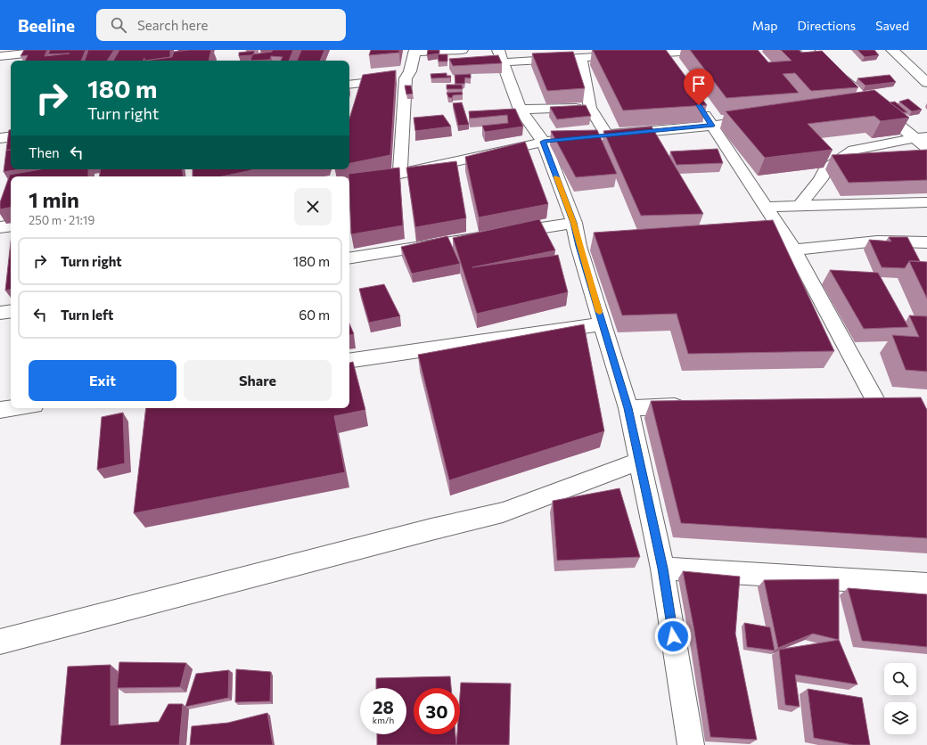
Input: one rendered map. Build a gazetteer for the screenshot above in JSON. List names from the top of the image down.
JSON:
{
  "page": {
    "header": "Beeline",
    "search": "Search here",
    "nav": ["Map", "Directions", "Saved"],
    "turn": ["180 m", "Turn right"],
    "then": "Then",
    "heading": ["1 min", "250 m · 21:19"],
    "list": [
      {
        "name": "Turn right",
        "value": "180 m"
      },
      {
        "name": "Turn left",
        "value": "60 m"
      }
    ],
    "buttons": ["Exit", "Share"],
    "speed": "28 km/h",
    "limit": "30"
  }
}
